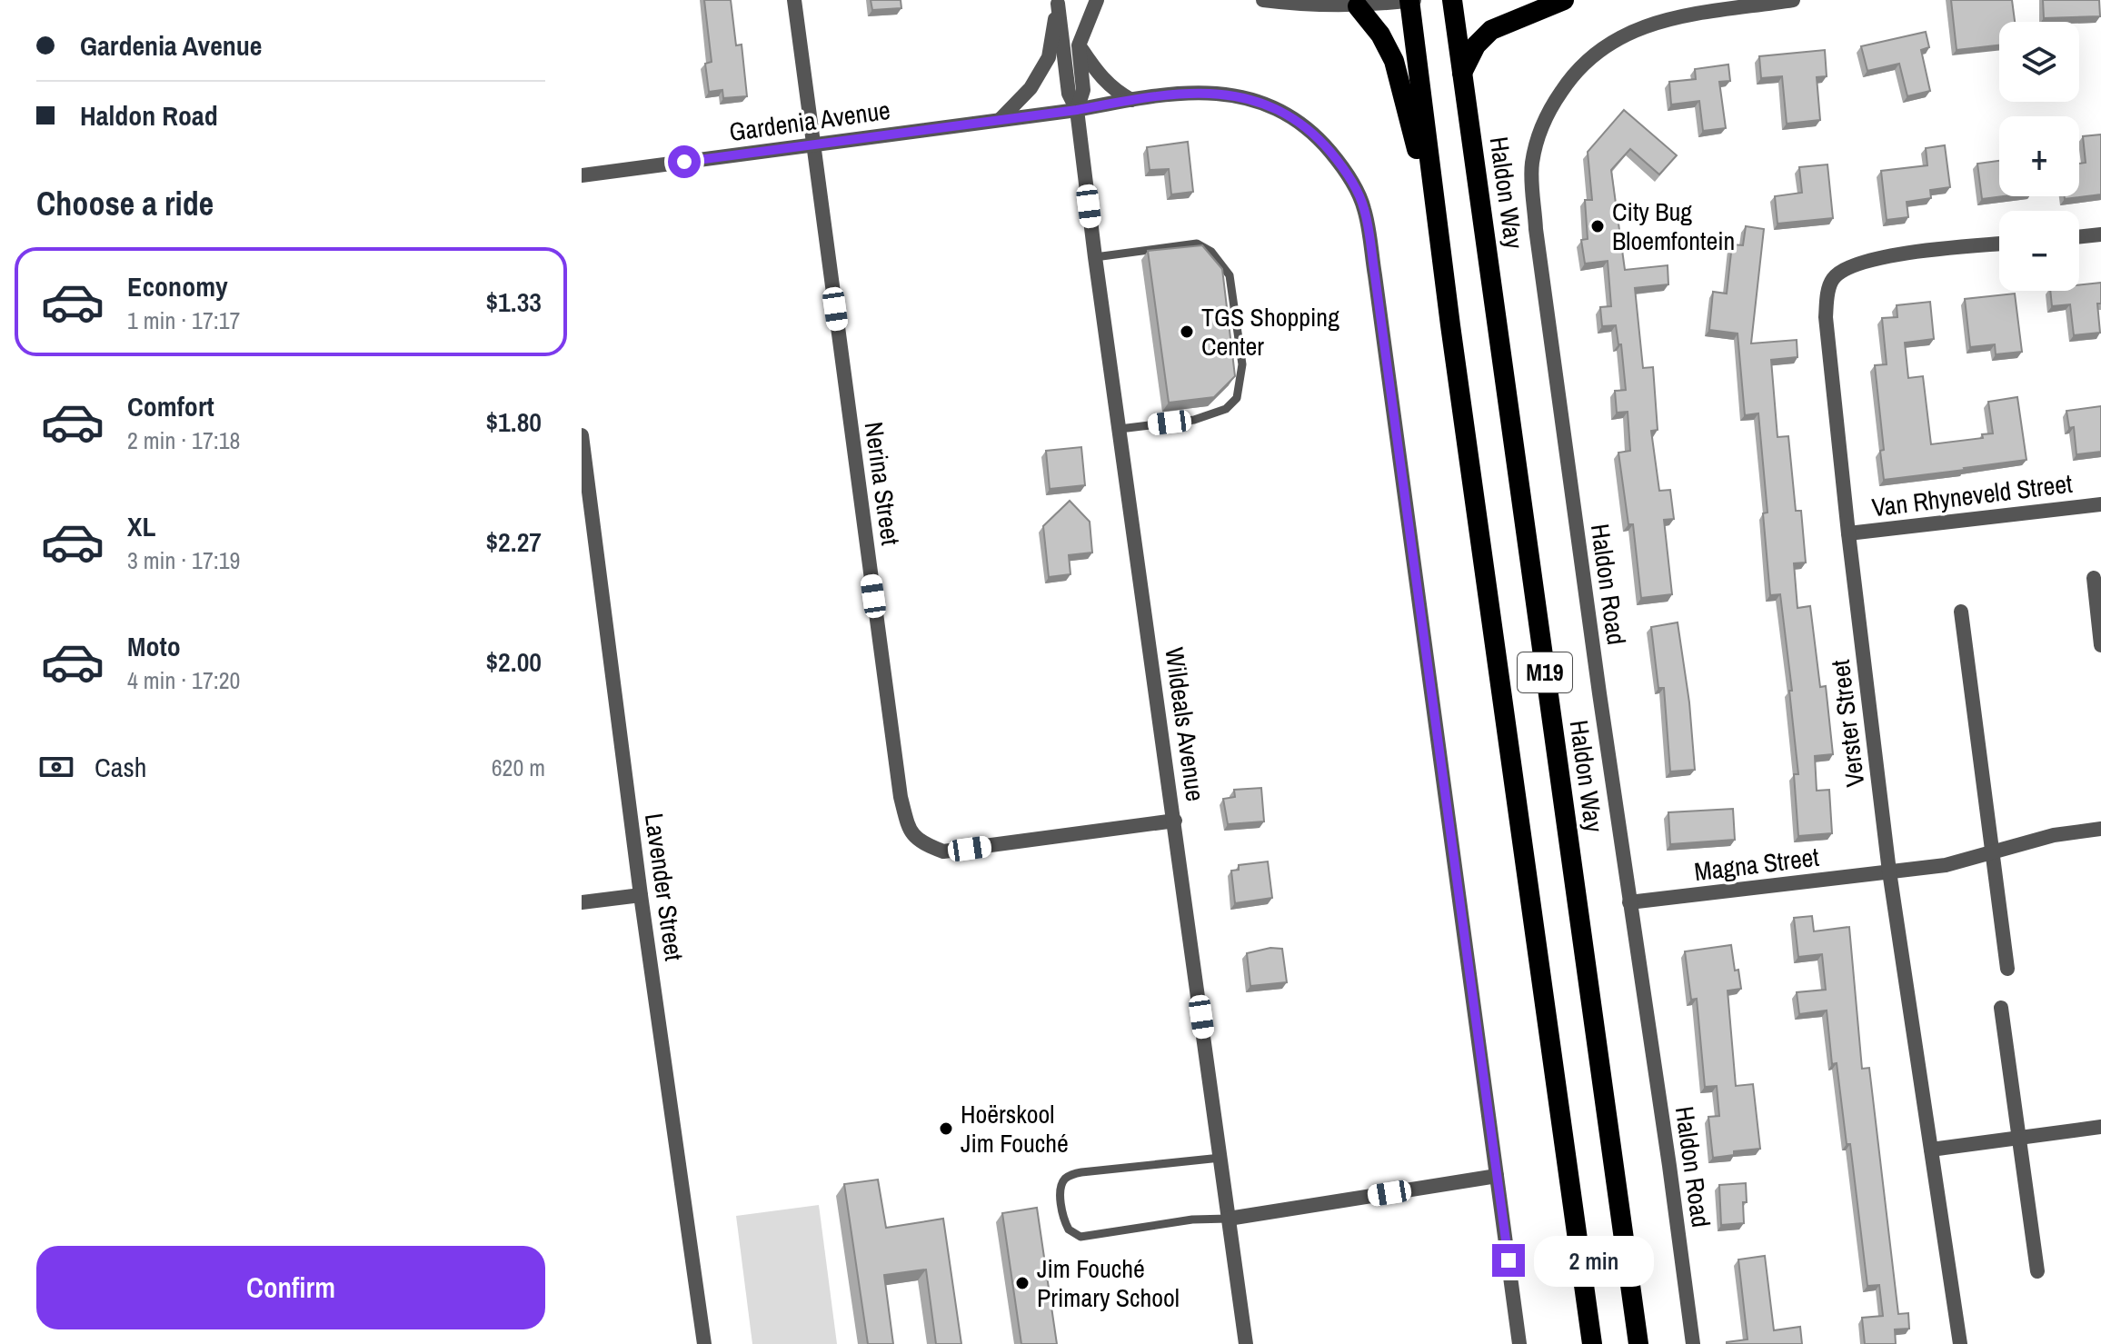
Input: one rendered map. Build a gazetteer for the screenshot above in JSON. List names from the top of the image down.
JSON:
{
  "streets": {
    "highway": ["Haldon Way", "M19"],
    "street": [
      "Gardenia Avenue",
      "Nerina Street",
      "Van Rhyneveld Street",
      "Haldon Road",
      "Verster Street",
      "Wildeals Avenue",
      "Magna Street",
      "Lavender Street"
    ]
  },
  "crossings": [
    ["Gardenia Avenue", "Nerina Street"],
    ["Gardenia Avenue", "Wildeals Avenue"],
    ["Nerina Street", "Wildeals Avenue"],
    ["Van Rhyneveld Street", "Verster Street"],
    ["Haldon Road", "Magna Street"],
    ["Verster Street", "Magna Street"]
  ],
  "places": [
    "City Bug Bloemfontein",
    "TGS Shopping Center",
    "Hoërskool Jim Fouché",
    "Jim Fouché Primary School"
  ],
  "page": {
    "banner": ["Gardenia Avenue", "Haldon Road"],
    "map_buttons": ["+", "−"],
    "heading": "Choose a ride",
    "list": [
      {
        "name": "Economy",
        "note": "1 min · 17:17",
        "value": "$1.33"
      },
      {
        "name": "Comfort",
        "note": "2 min · 17:18",
        "value": "$1.80"
      },
      {
        "name": "XL",
        "note": "3 min · 17:19",
        "value": "$2.27"
      },
      {
        "name": "Moto",
        "note": "4 min · 17:20",
        "value": "$2.00"
      }
    ],
    "pay": ["Cash", "620 m"],
    "buttons": "Confirm",
    "bubble": "2 min"
  }
}
